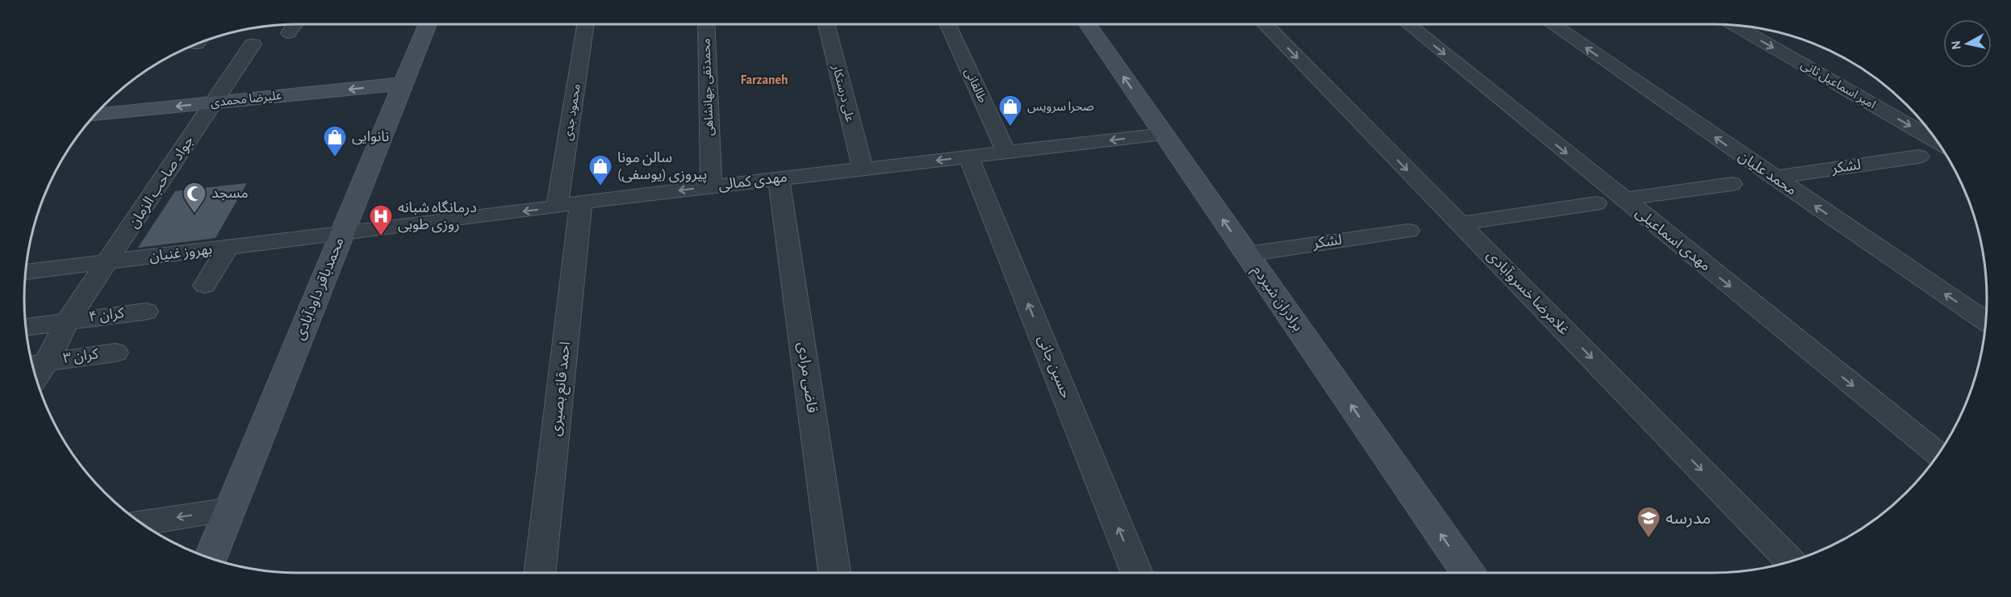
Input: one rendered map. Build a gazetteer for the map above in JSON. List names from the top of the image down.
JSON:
{
  "streets": {
    "street": [
      "امیر اسماعیل ثانی",
      "طالقانی",
      "محمدتقی جهانشاهی",
      "علی درستکار",
      "علیرضا محمدی",
      "محمود جدی",
      "لشكر",
      "محمد علیان",
      "مهدی کمالی",
      "جواد صاحب الزمان",
      "مهدی اسماعیلی",
      "بهروز غنیان",
      "محمدباقر داودآبادی",
      "غلامرضا خسروآبادی",
      "برادران شیردم",
      "کران ۴",
      "کران ۳",
      "حسین جانی",
      "قاضی مرادی",
      "احمد قانع بصیری"
    ]
  },
  "crossings": [
    ["طالقانی", "مهدی کمالی"],
    ["محمدتقی جهانشاهی", "مهدی کمالی"],
    ["علی درستکار", "مهدی کمالی"],
    ["علیرضا محمدی", "جواد صاحب الزمان"],
    ["علیرضا محمدی", "محمدباقر داودآبادی"],
    ["محمود جدی", "مهدی کمالی"],
    ["محمود جدی", "احمد قانع بصیری"],
    ["لشكر", "محمد علیان"],
    ["لشكر", "برادران شیردم"],
    ["مهدی کمالی", "بهروز غنیان"],
    ["مهدی کمالی", "محمدباقر داودآبادی"],
    ["مهدی کمالی", "برادران شیردم"],
    ["مهدی کمالی", "حسین جانی"],
    ["مهدی کمالی", "قاضی مرادی"],
    ["مهدی کمالی", "احمد قانع بصیری"],
    ["جواد صاحب الزمان", "بهروز غنیان"],
    ["جواد صاحب الزمان", "کران ۴"],
    ["جواد صاحب الزمان", "کران ۳"],
    ["بهروز غنیان", "محمدباقر داودآبادی"]
  ],
  "one_way": [
    "امیر اسماعیل ثانی",
    "علیرضا محمدی",
    "محمد علیان",
    "مهدی کمالی",
    "مهدی اسماعیلی",
    "غلامرضا خسروآبادی",
    "برادران شیردم",
    "حسین جانی"
  ],
  "districts": ["Farzaneh"],
  "places": {
    "shop": ["صحرا سرویس", "نانوایی", "سالن مونا پیروزی (یوسفی)"],
    "mosque": ["مسجد"],
    "hospital": ["درمانگاه شبانه روزی طوبی"],
    "school or university": ["مدرسه"]
  },
  "north": "left"
}
